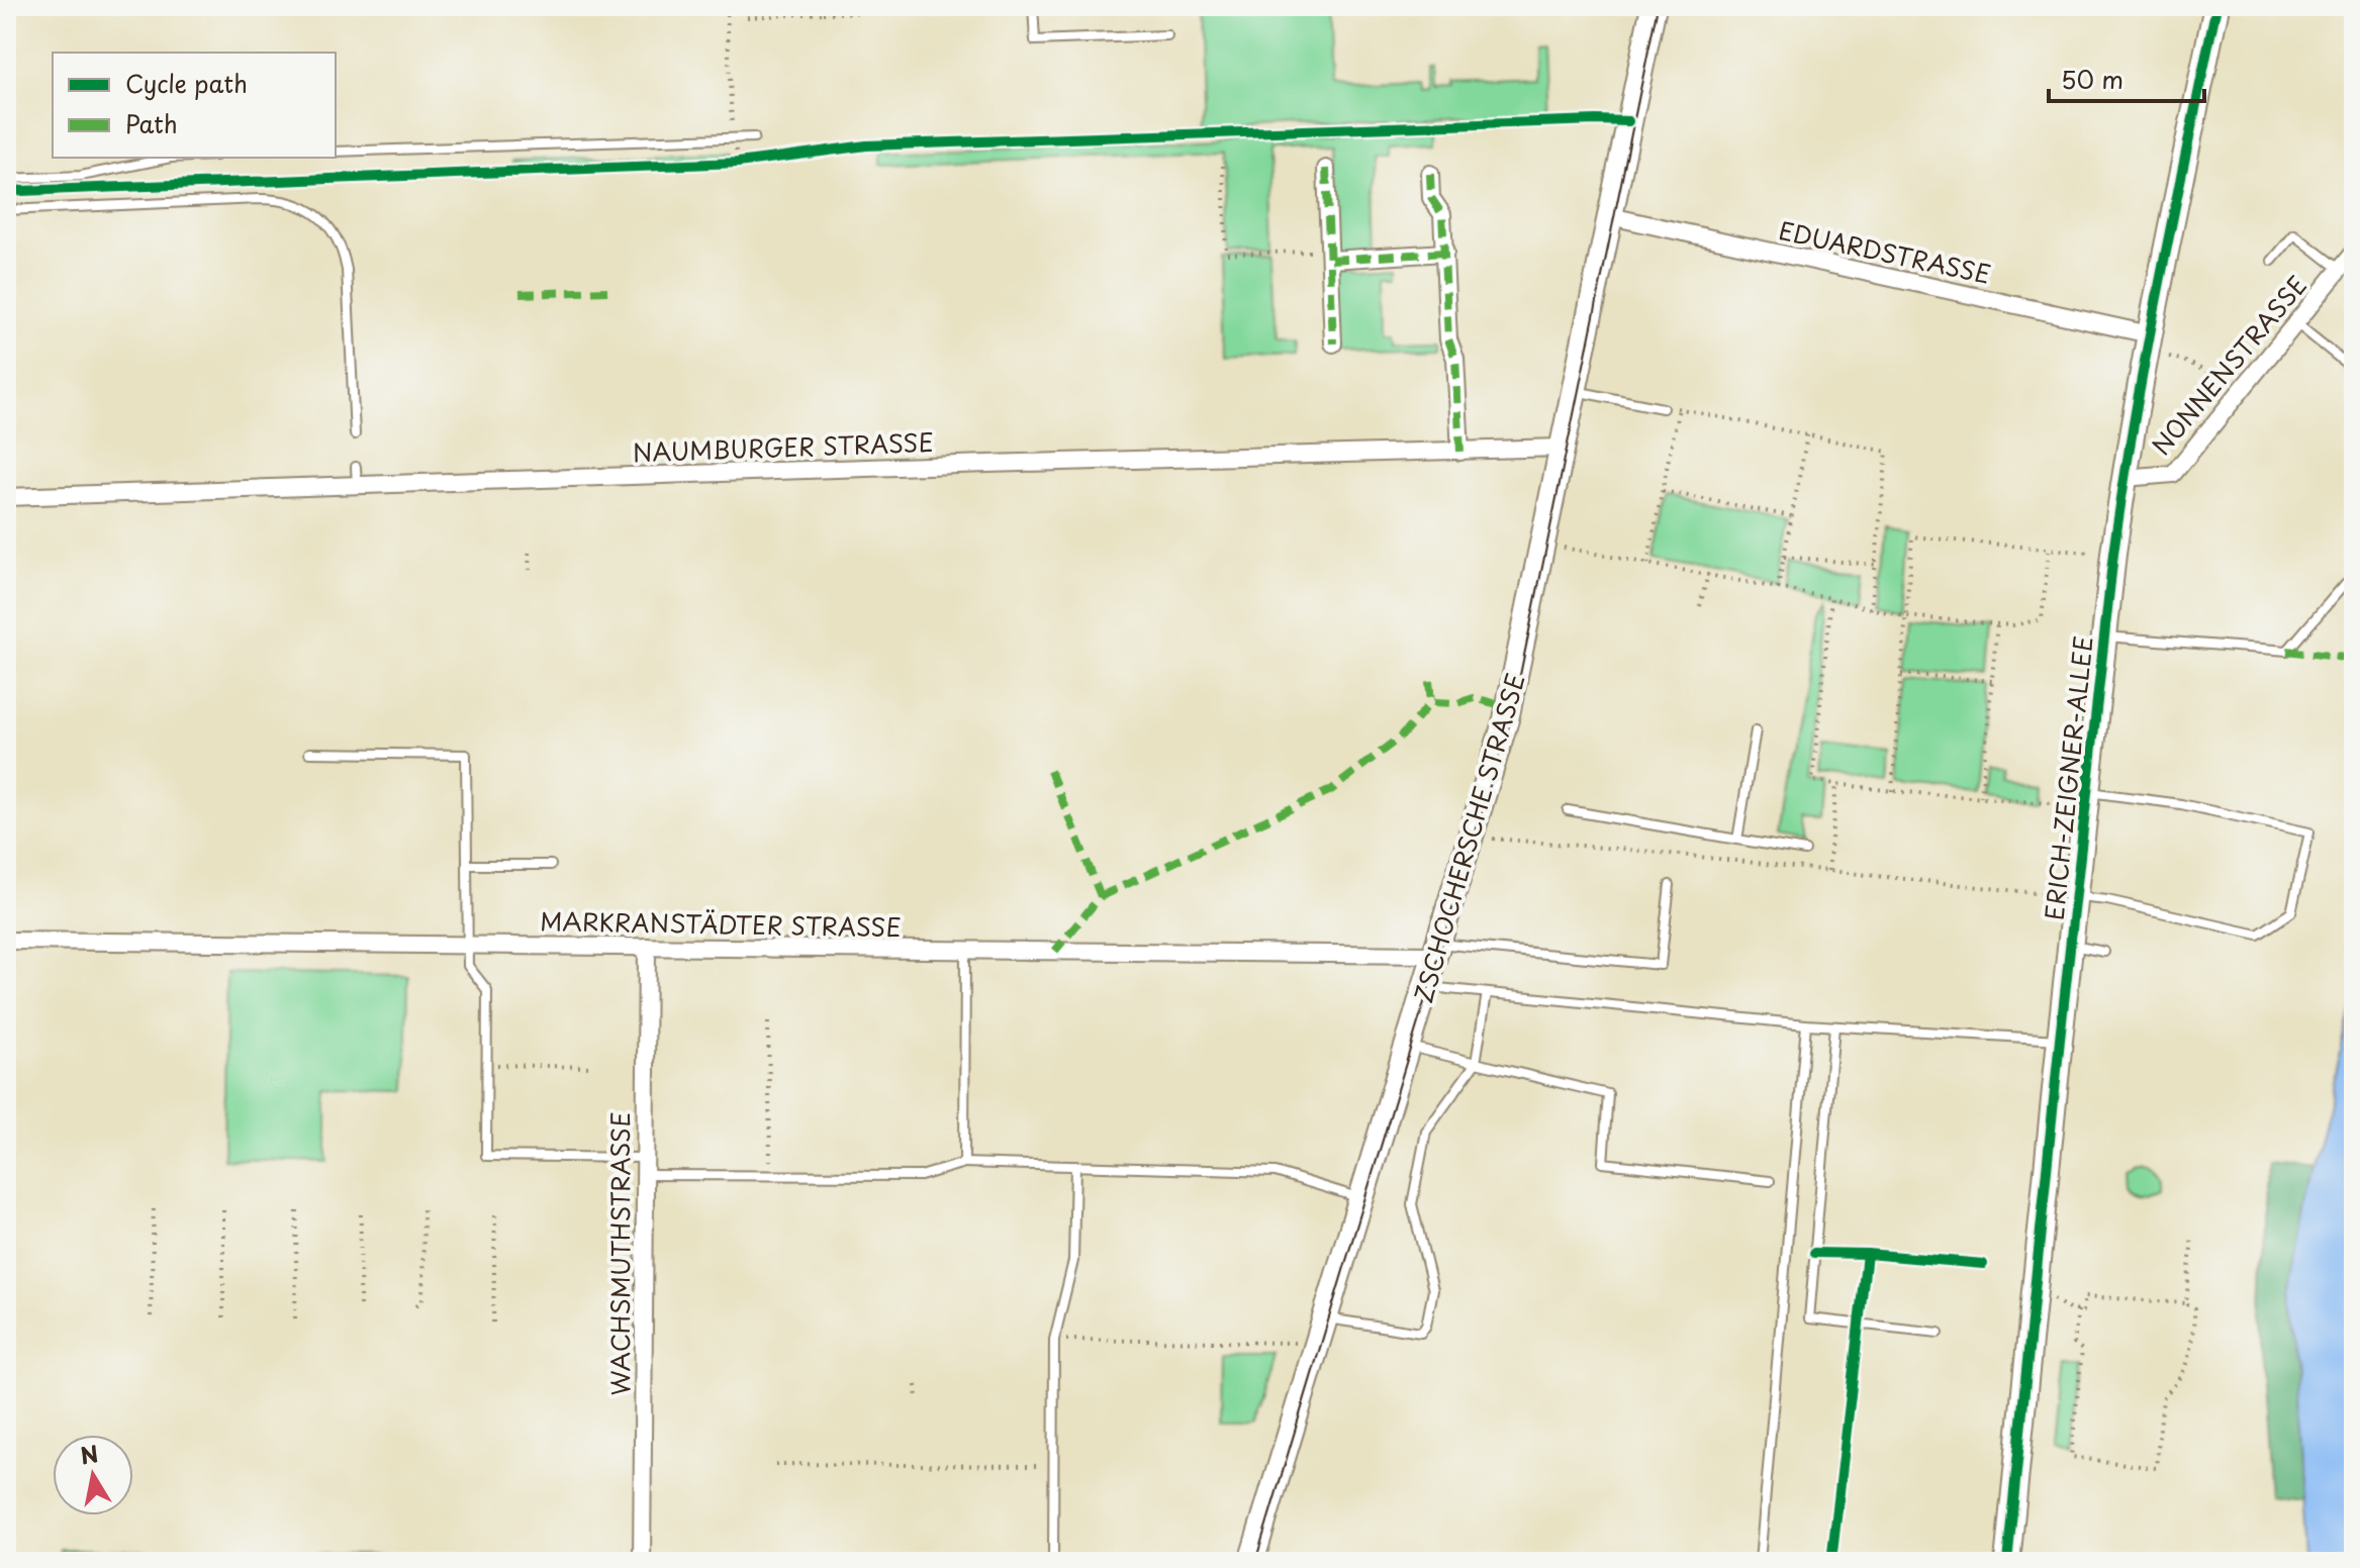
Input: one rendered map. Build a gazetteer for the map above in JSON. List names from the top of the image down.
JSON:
{
  "streets": {
    "main road": ["ERICH-ZEIGNER-ALLEE", "ZSCHOCHERSCHE STRASSE"],
    "street": [
      "EDUARDSTRASSE",
      "NONNENSTRASSE",
      "NAUMBURGER STRASSE",
      "MARKRANSTÄDTER STRASSE",
      "WACHSMUTHSTRASSE"
    ]
  },
  "crossings": [
    ["EDUARDSTRASSE", "ERICH-ZEIGNER-ALLEE"],
    ["EDUARDSTRASSE", "ZSCHOCHERSCHE STRASSE"],
    ["NONNENSTRASSE", "ERICH-ZEIGNER-ALLEE"],
    ["NAUMBURGER STRASSE", "ZSCHOCHERSCHE STRASSE"],
    ["ZSCHOCHERSCHE STRASSE", "MARKRANSTÄDTER STRASSE"],
    ["MARKRANSTÄDTER STRASSE", "WACHSMUTHSTRASSE"]
  ],
  "legend": ["Cycle path", "Path"],
  "scale_bar": "50 m",
  "north": "top"
}
